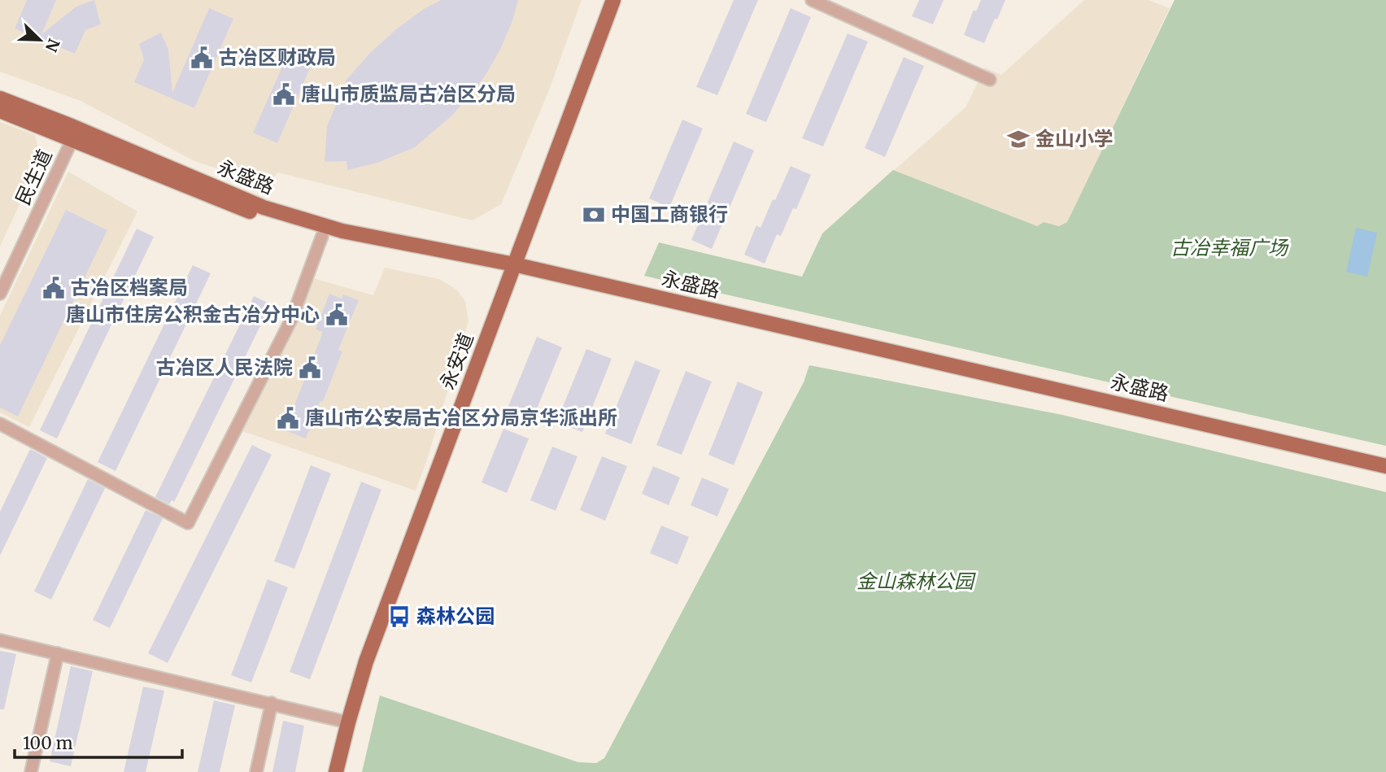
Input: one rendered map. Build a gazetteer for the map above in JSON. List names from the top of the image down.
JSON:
{
  "streets": {
    "main road": ["永盛路", "永安道"],
    "street": ["民生道"]
  },
  "crossings": [
    ["民生道", "永盛路"],
    ["永盛路", "永安道"]
  ],
  "parks": ["古冶幸福广场", "金山森林公园"],
  "places": {
    "public building": [
      "古冶区财政局",
      "唐山市质监局古冶区分局",
      "古冶区档案局",
      "唐山市住房公积金古冶分中心",
      "古冶区人民法院",
      "唐山市公安局古冶区分局京华派出所"
    ],
    "school or university": ["金山小学"],
    "bank": ["中国工商银行"],
    "bus stop": ["森林公园"]
  },
  "scale_bar": "100 m",
  "north": "bottom right"
}
